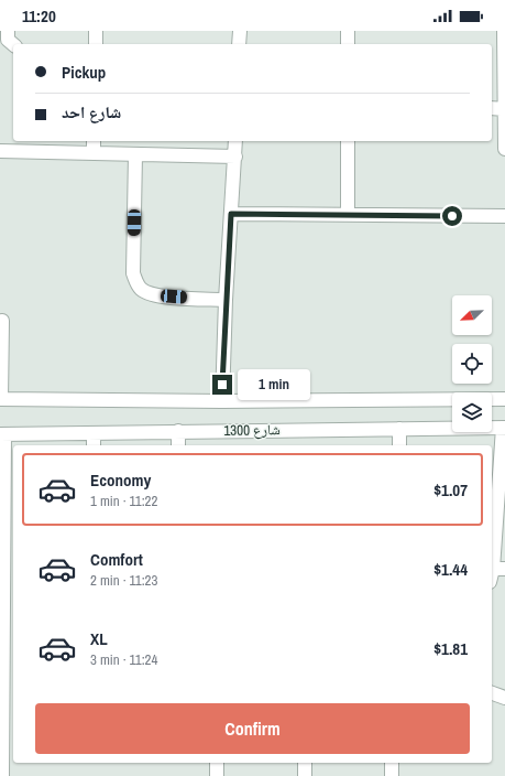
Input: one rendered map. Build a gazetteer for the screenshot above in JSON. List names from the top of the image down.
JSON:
{
  "streets": {
    "street": ["شارع 1300"]
  },
  "north": "bottom left",
  "page": {
    "status": "11:20",
    "banner": ["Pickup", "شارع احد"],
    "bubble": "1 min",
    "list": [
      {
        "name": "Economy",
        "note": "1 min · 11:22",
        "value": "$1.07"
      },
      {
        "name": "Comfort",
        "note": "2 min · 11:23",
        "value": "$1.44"
      },
      {
        "name": "XL",
        "note": "3 min · 11:24",
        "value": "$1.81"
      }
    ],
    "buttons": "Confirm"
  }
}
